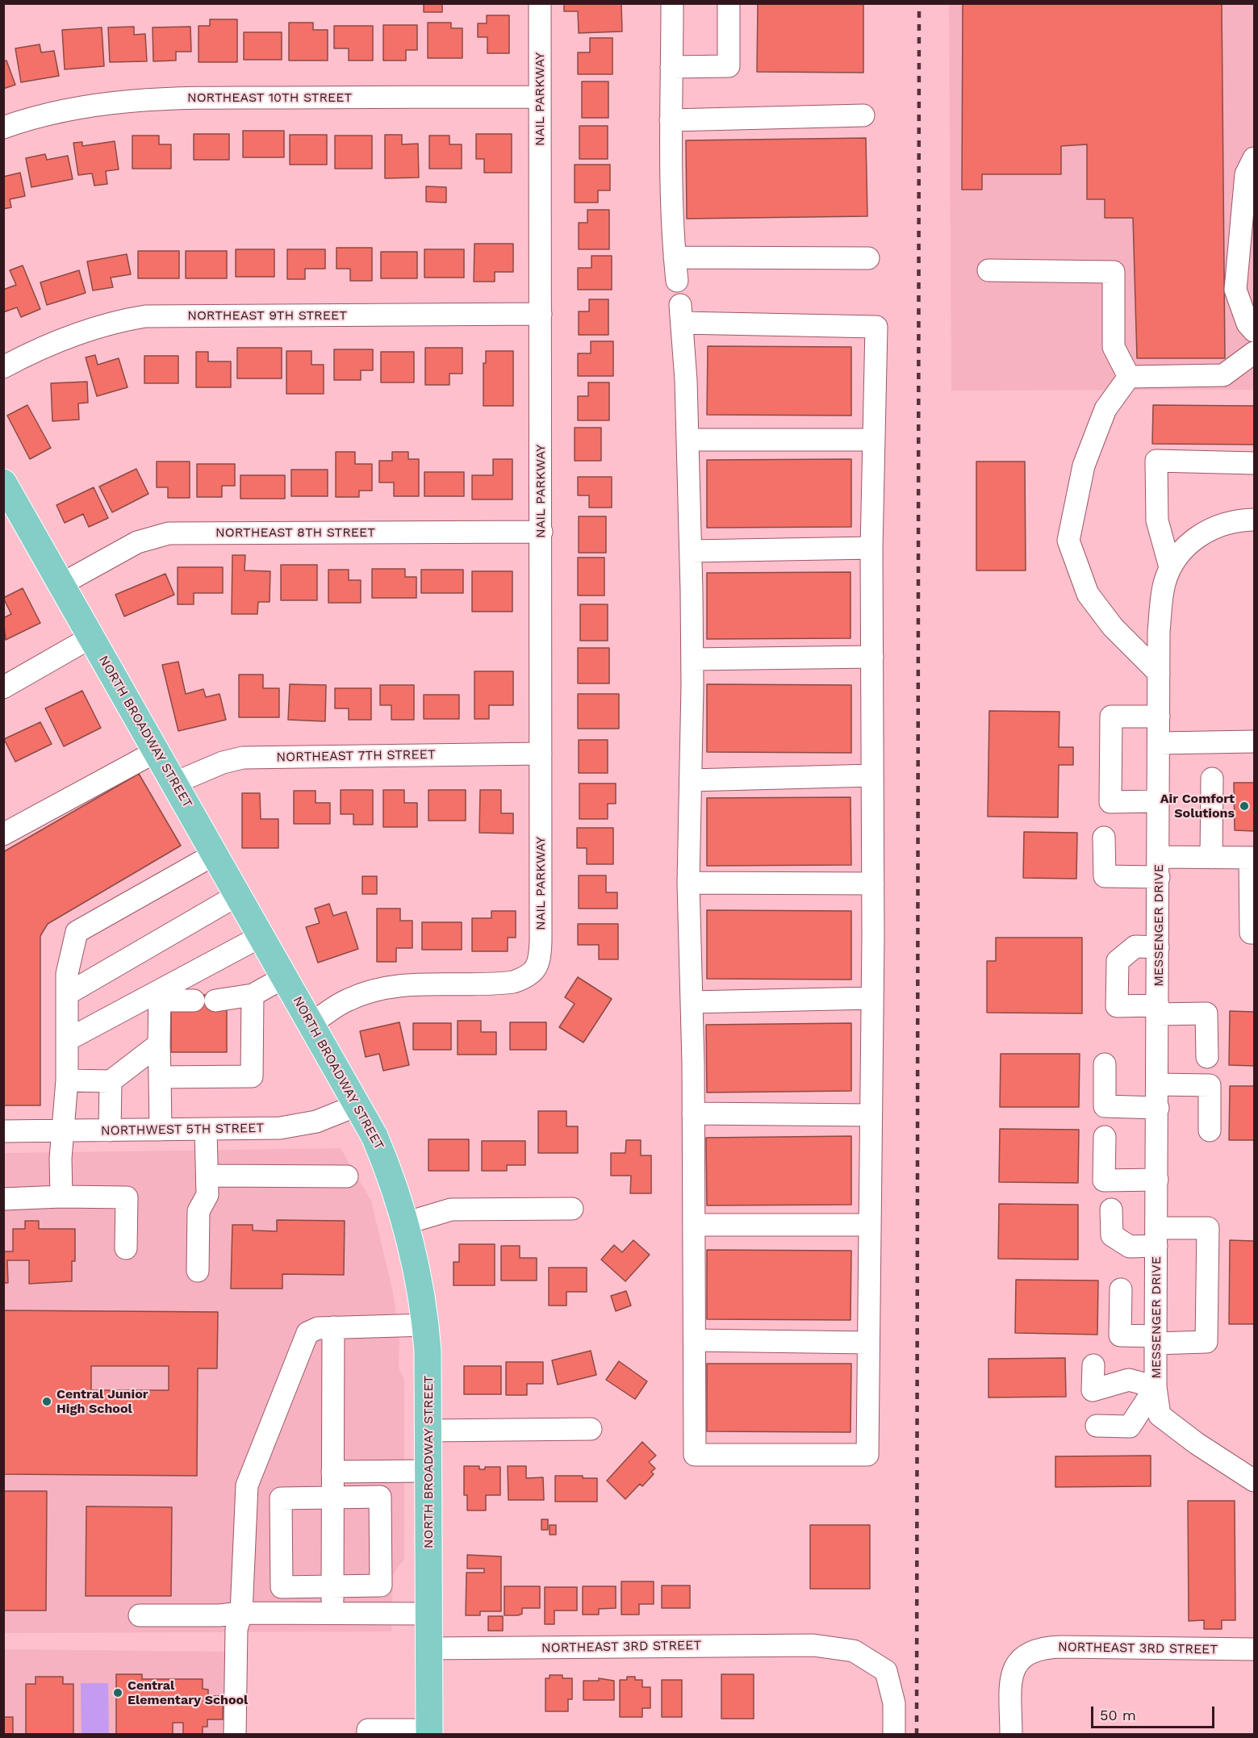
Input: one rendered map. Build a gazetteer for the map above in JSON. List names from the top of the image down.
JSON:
{
  "streets": {
    "main road": ["NORTH BROADWAY STREET"],
    "street": [
      "NORTHEAST 10TH STREET",
      "NAIL PARKWAY",
      "NORTHEAST 9TH STREET",
      "NORTHEAST 8TH STREET",
      "NORTHEAST 7TH STREET",
      "MESSENGER DRIVE",
      "NORTHWEST 5TH STREET",
      "NORTHEAST 3RD STREET"
    ]
  },
  "crossings": [
    ["NORTHEAST 10TH STREET", "NAIL PARKWAY"],
    ["NAIL PARKWAY", "NORTHEAST 9TH STREET"],
    ["NAIL PARKWAY", "NORTHEAST 8TH STREET"],
    ["NAIL PARKWAY", "NORTH BROADWAY STREET"],
    ["NAIL PARKWAY", "NORTHEAST 7TH STREET"],
    ["NORTHEAST 8TH STREET", "NORTH BROADWAY STREET"],
    ["NORTH BROADWAY STREET", "NORTHEAST 7TH STREET"],
    ["NORTH BROADWAY STREET", "NORTHWEST 5TH STREET"],
    ["NORTH BROADWAY STREET", "NORTHEAST 3RD STREET"]
  ],
  "places": ["Air Comfort Solutions", "Central Junior High School", "Central Elementary School"],
  "scale_bar": "50 m"
}
